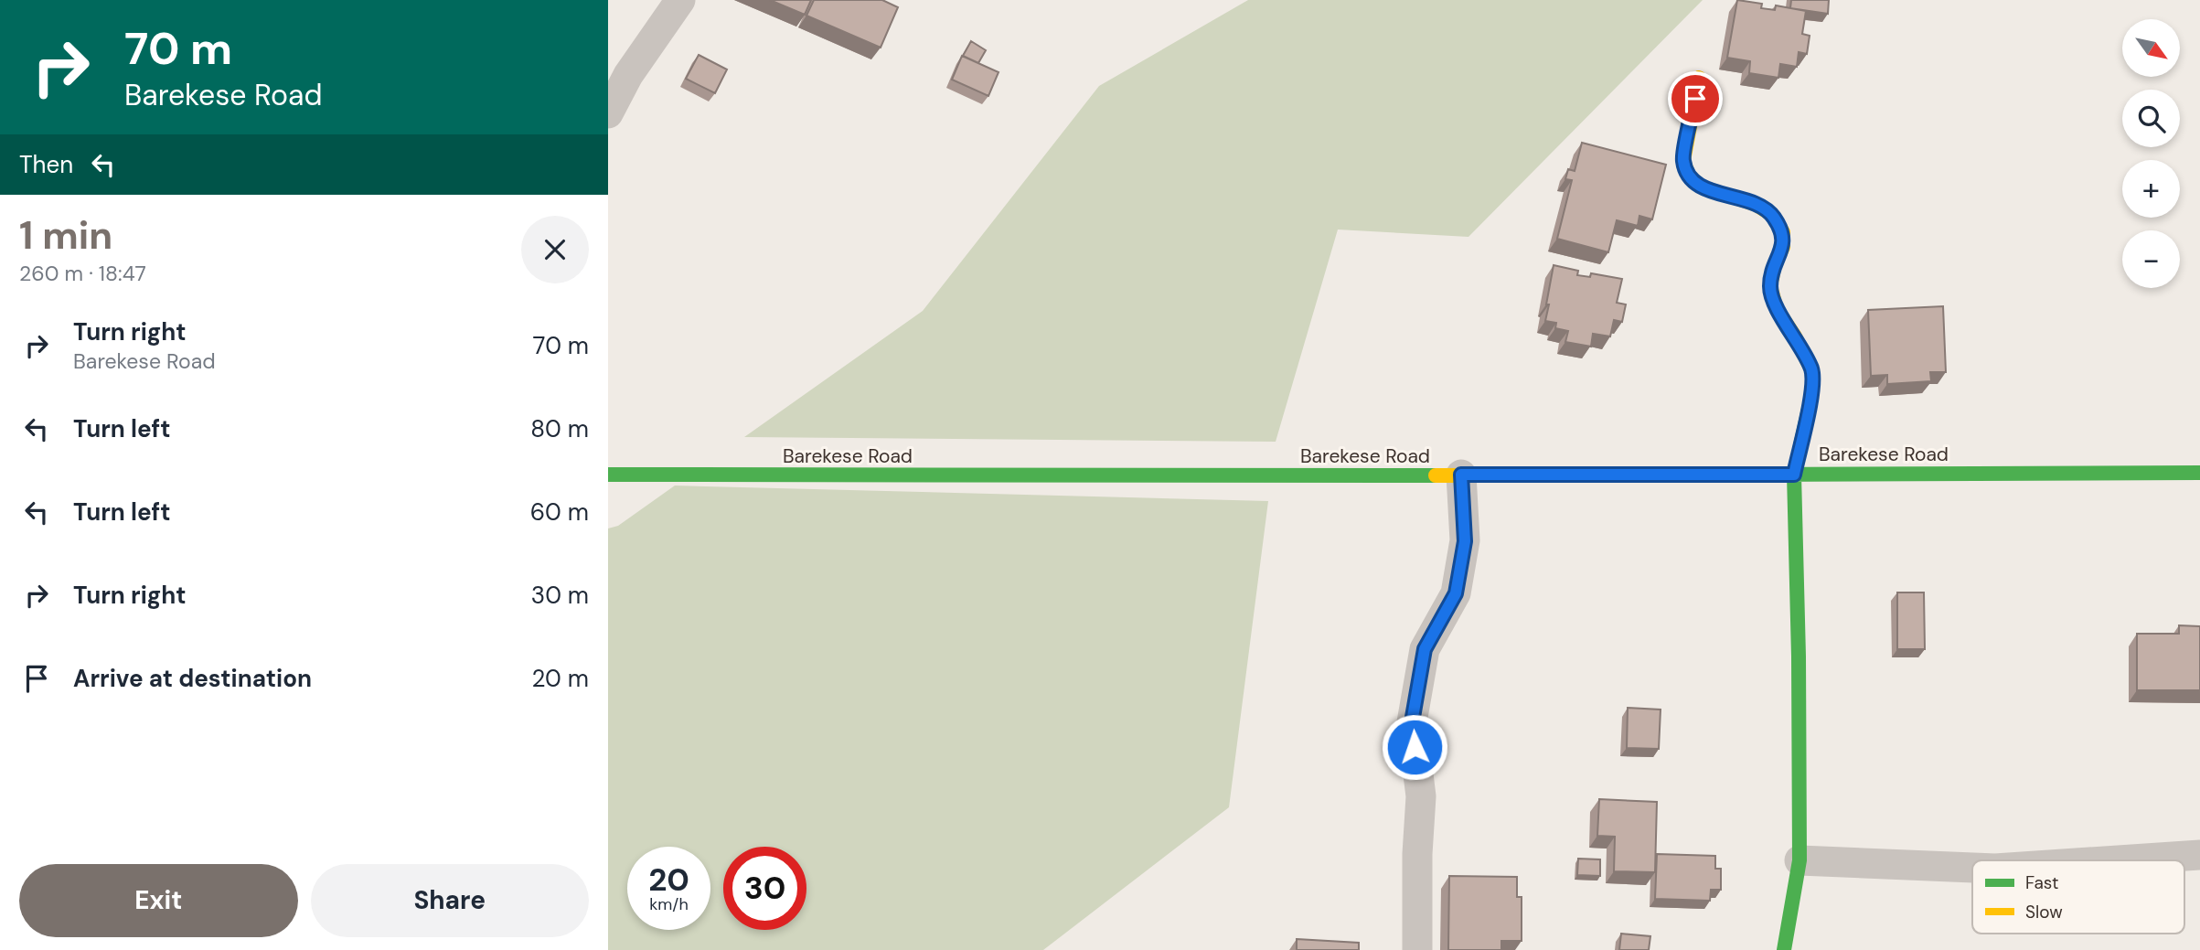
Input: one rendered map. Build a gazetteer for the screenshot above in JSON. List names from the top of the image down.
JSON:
{
  "streets": {
    "main road": ["Barekese Road"]
  },
  "legend": ["Fast", "Slow"],
  "north": "bottom right",
  "page": {
    "turn": ["70 m", "Barekese Road"],
    "map_buttons": ["+", "−"],
    "then": "Then",
    "heading": ["1 min", "260 m · 18:47"],
    "list": [
      {
        "name": "Turn right",
        "note": "Barekese Road",
        "value": "70 m"
      },
      {
        "name": "Turn left",
        "value": "80 m"
      },
      {
        "name": "Turn left",
        "value": "60 m"
      },
      {
        "name": "Turn right",
        "value": "30 m"
      },
      {
        "name": "Arrive at destination",
        "value": "20 m"
      }
    ],
    "speed": "20 km/h",
    "limit": "30",
    "buttons": ["Exit", "Share"]
  }
}
